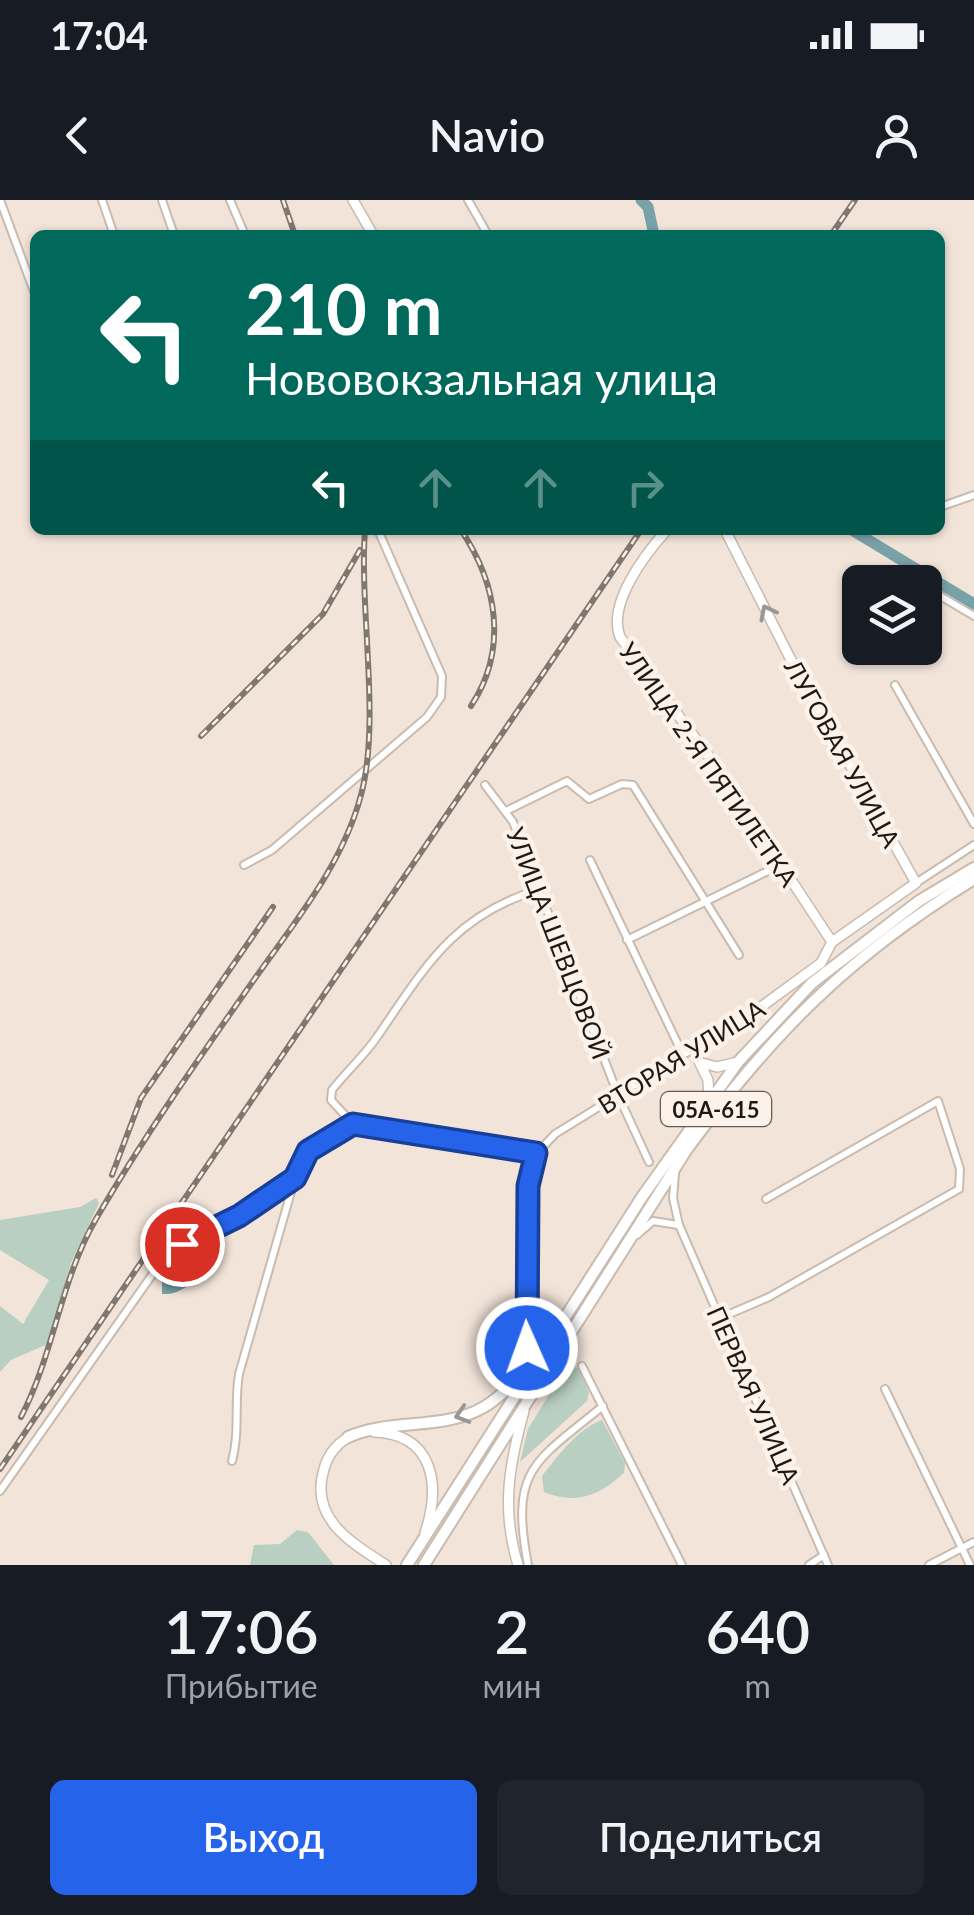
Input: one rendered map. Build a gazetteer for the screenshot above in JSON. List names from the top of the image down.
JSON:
{
  "streets": {
    "highway": ["05А-615"],
    "main road": ["ЛУГОВАЯ УЛИЦА", "УЛИЦА 2-Я ПЯТИЛЕТКА", "ВТОРАЯ УЛИЦА"],
    "street": ["УЛИЦА ШЕВЦОВОЙ", "ПЕРВАЯ УЛИЦА"]
  },
  "crossings": [
    ["УЛИЦА 2-Я ПЯТИЛЕТКА", "ВТОРАЯ УЛИЦА"],
    ["УЛИЦА ШЕВЦОВОЙ", "ВТОРАЯ УЛИЦА"],
    ["05А-615", "ПЕРВАЯ УЛИЦА"]
  ],
  "one_way": ["ЛУГОВАЯ УЛИЦА"],
  "page": {
    "status": "17:04",
    "header": "Navio",
    "turn": ["210 m", "Нововокзальная улица"],
    "eta": [
      "17:06",
      "Прибытие",
      "2",
      "мин",
      "640",
      "m"
    ],
    "buttons": ["Выход", "Поделиться"]
  }
}
